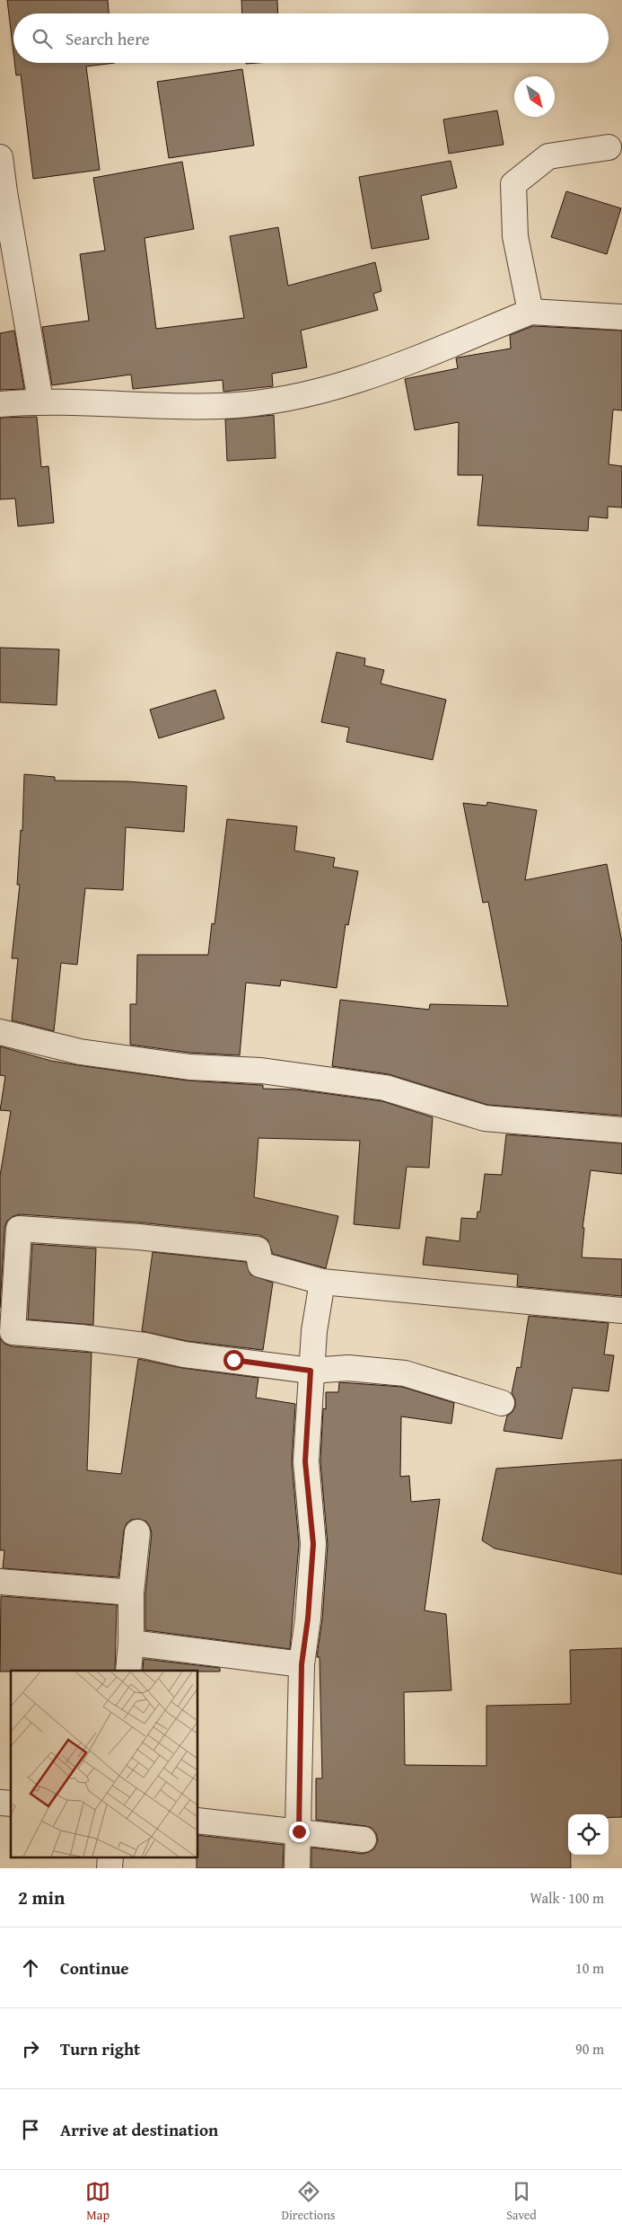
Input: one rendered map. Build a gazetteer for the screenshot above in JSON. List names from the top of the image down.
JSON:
{
  "north": "bottom right",
  "page": {
    "search": "Search here",
    "heading": ["2 min", "Walk · 100 m"],
    "list": [
      ["Continue", "10 m"],
      ["Turn right", "90 m"],
      "Arrive at destination"
    ],
    "nav": ["Map", "Directions", "Saved"]
  }
}
